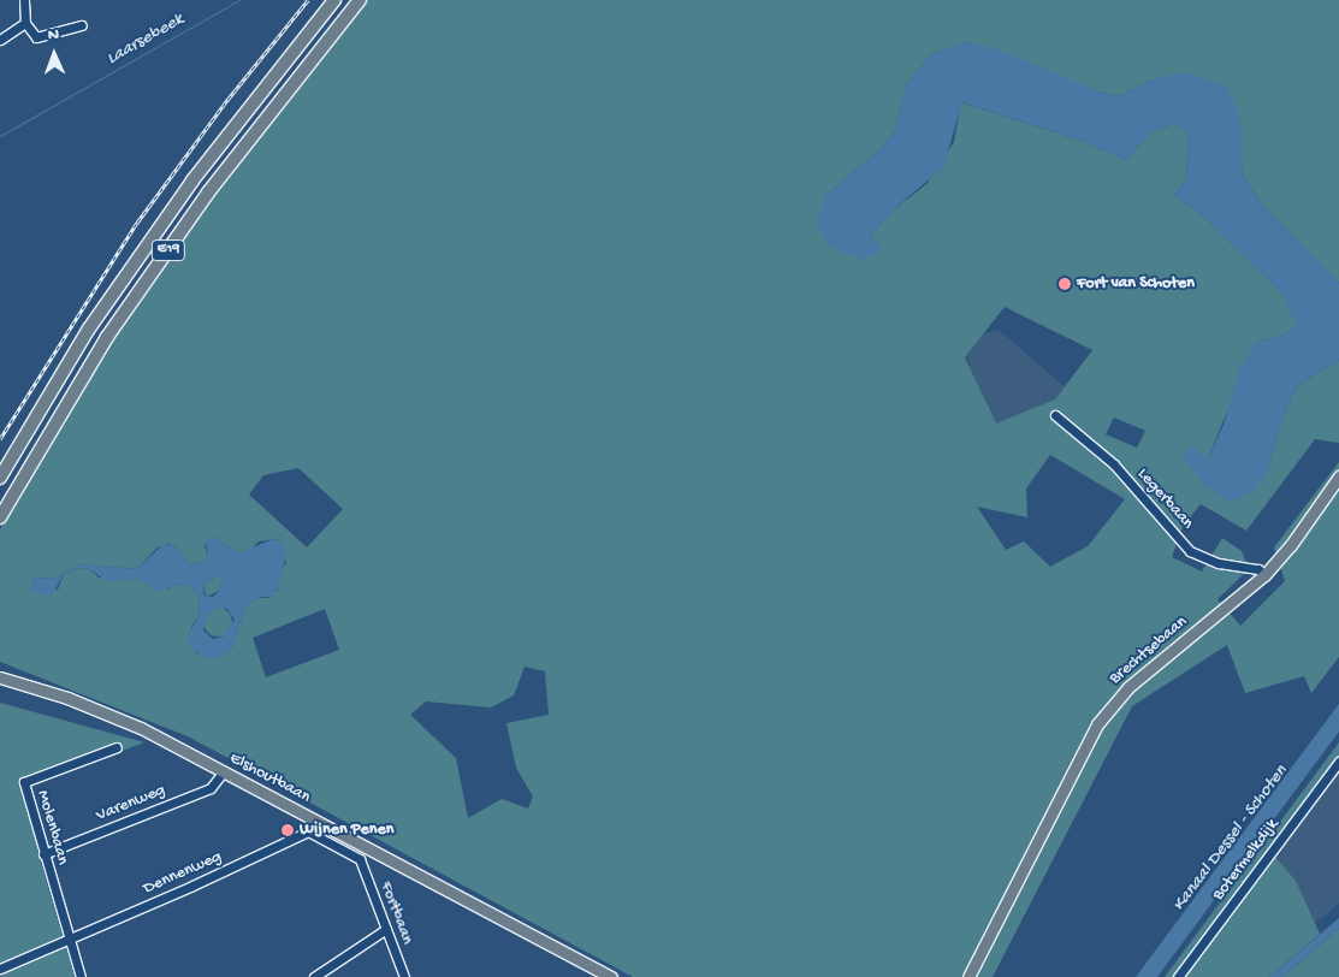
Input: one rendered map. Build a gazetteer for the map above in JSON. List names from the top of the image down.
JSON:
{
  "streets": {
    "highway": ["E19"],
    "main road": ["Brechtsebaan", "Elshoutbaan"],
    "street": [
      "Legerbaan",
      "Varenweg",
      "Molenbaan",
      "Botermelkdijk",
      "Dennenweg",
      "Fortbaan"
    ]
  },
  "crossings": [
    ["Legerbaan", "Brechtsebaan"],
    ["Elshoutbaan", "Varenweg"],
    ["Varenweg", "Molenbaan"],
    ["Molenbaan", "Dennenweg"],
    ["Dennenweg", "Fortbaan"]
  ],
  "water": ["Laarsebeek", "Kanaal Dessel - Schoten"],
  "places": ["Fort van Schoten", "Wijnen Penen"],
  "north": "top"
}
